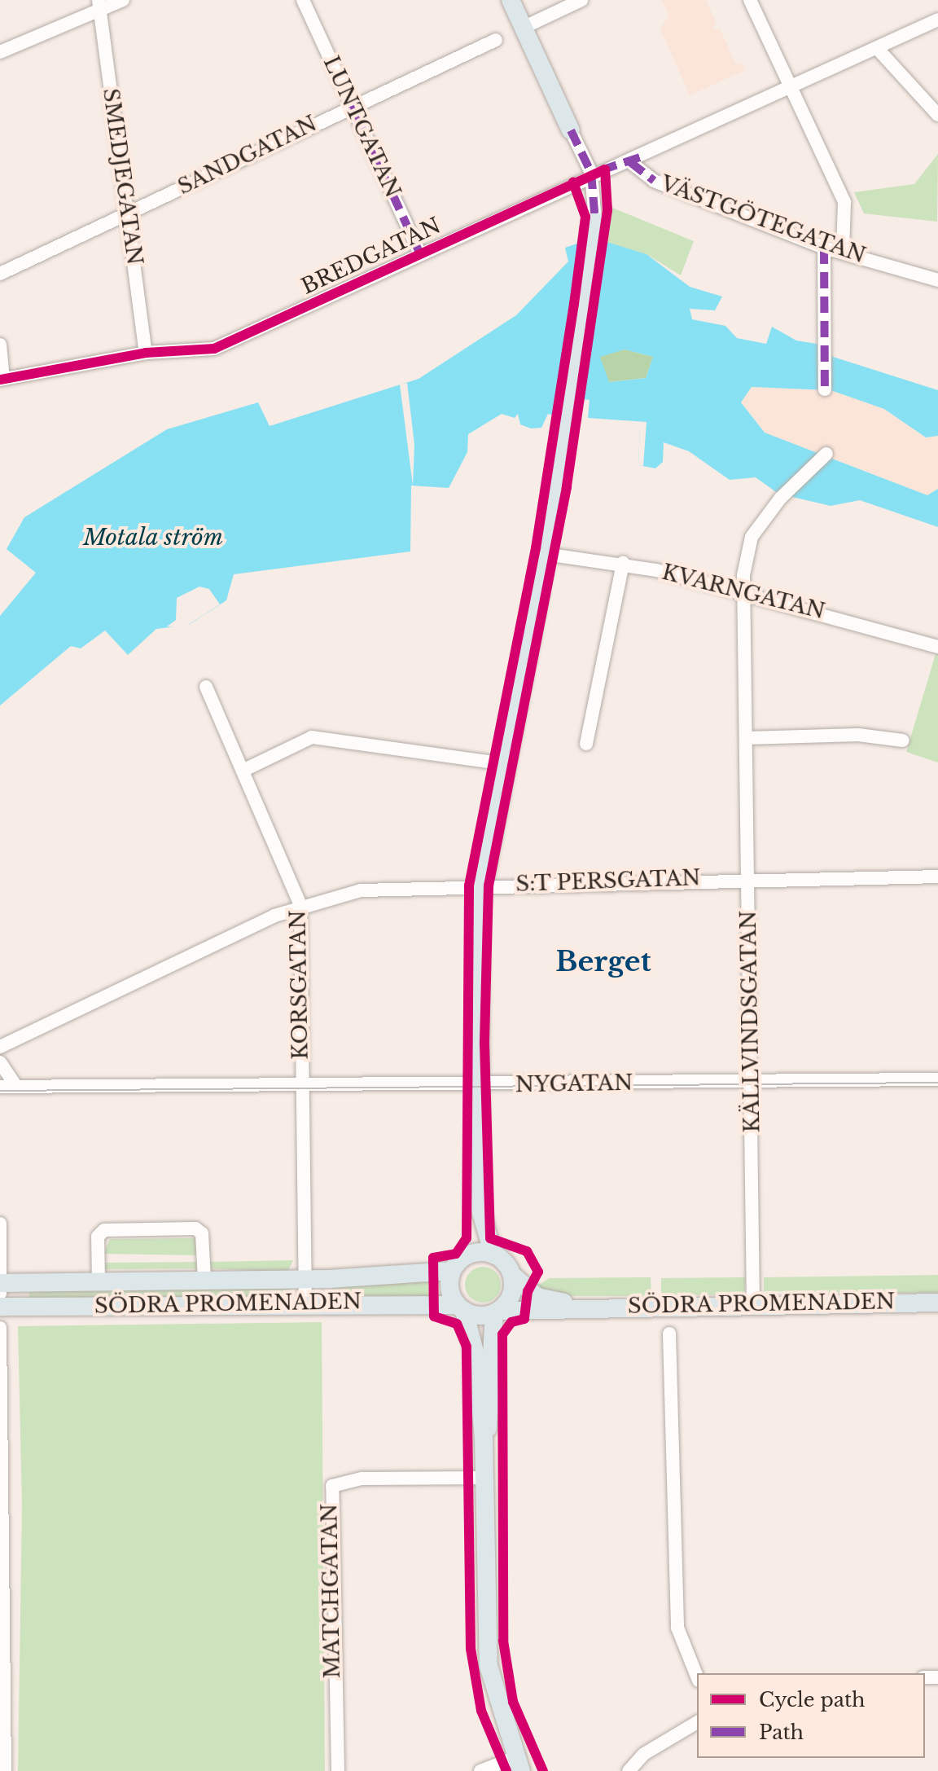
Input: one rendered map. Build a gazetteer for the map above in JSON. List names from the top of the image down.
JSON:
{
  "streets": {
    "main road": ["SÖDRA PROMENADEN"],
    "street": [
      "LUNTGATAN",
      "SANDGATAN",
      "SMEDJEGATAN",
      "VÄSTGÖTEGATAN",
      "BREDGATAN",
      "KVARNGATAN",
      "S:T PERSGATAN",
      "KORSGATAN",
      "KÄLLVINDSGATAN",
      "NYGATAN",
      "MATCHGATAN"
    ]
  },
  "crossings": [
    ["LUNTGATAN", "SANDGATAN"],
    ["LUNTGATAN", "BREDGATAN"],
    ["SANDGATAN", "SMEDJEGATAN"],
    ["SMEDJEGATAN", "BREDGATAN"],
    ["VÄSTGÖTEGATAN", "BREDGATAN"],
    ["KVARNGATAN", "KÄLLVINDSGATAN"],
    ["S:T PERSGATAN", "KORSGATAN"],
    ["S:T PERSGATAN", "KÄLLVINDSGATAN"],
    ["KORSGATAN", "NYGATAN"],
    ["KORSGATAN", "SÖDRA PROMENADEN"],
    ["KÄLLVINDSGATAN", "NYGATAN"],
    ["KÄLLVINDSGATAN", "SÖDRA PROMENADEN"]
  ],
  "districts": ["Berget"],
  "water": ["Motala ström"],
  "legend": ["Cycle path", "Path"]
}
